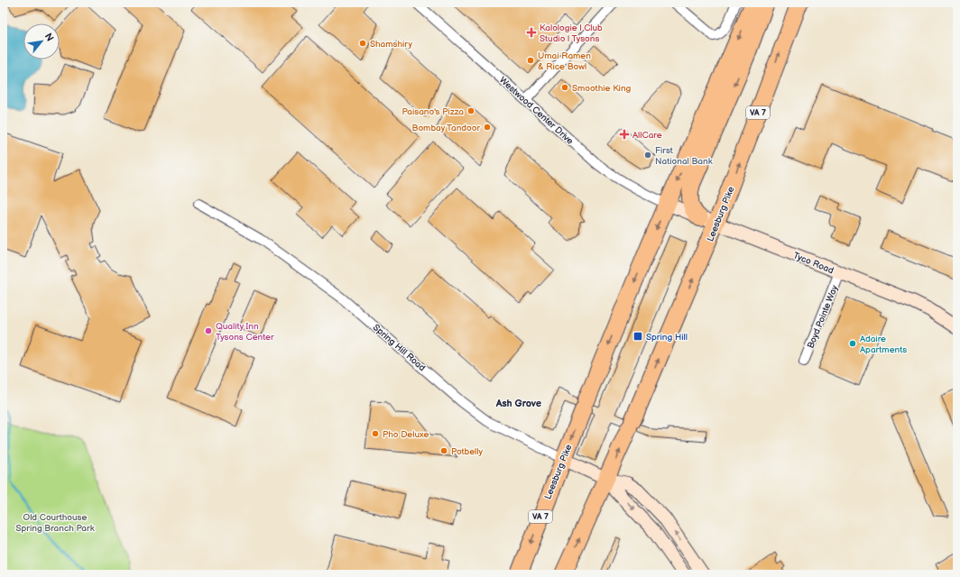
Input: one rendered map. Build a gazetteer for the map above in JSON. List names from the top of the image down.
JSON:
{
  "streets": {
    "highway": ["VA 7", "Leesburg Pike"],
    "street": [
      "Westwood Center Drive",
      "Tyco Road",
      "Boyd Pointe Way",
      "Spring Hill Road"
    ]
  },
  "crossings": [
    ["Westwood Center Drive", "Leesburg Pike"],
    ["Westwood Center Drive", "Tyco Road"],
    ["Leesburg Pike", "Tyco Road"],
    ["Leesburg Pike", "Spring Hill Road"],
    ["Tyco Road", "Boyd Pointe Way"]
  ],
  "districts": ["Ash Grove"],
  "parks": ["Old Courthouse Spring Branch Park"],
  "places": {
    "health": ["Kalologie | Club Studio | Tysons", "AllCare"],
    "other": [
      "Shamshiry",
      "Umai Ramen & Rice Bowl",
      "Smoothie King",
      "Paisano's Pizza",
      "Bombay Tandoor",
      "First National Bank",
      "Quality Inn Tysons Center",
      "Adaire Apartments",
      "Pho Deluxe",
      "Potbelly"
    ],
    "transit": ["Spring Hill"]
  },
  "north": "top right"
}
